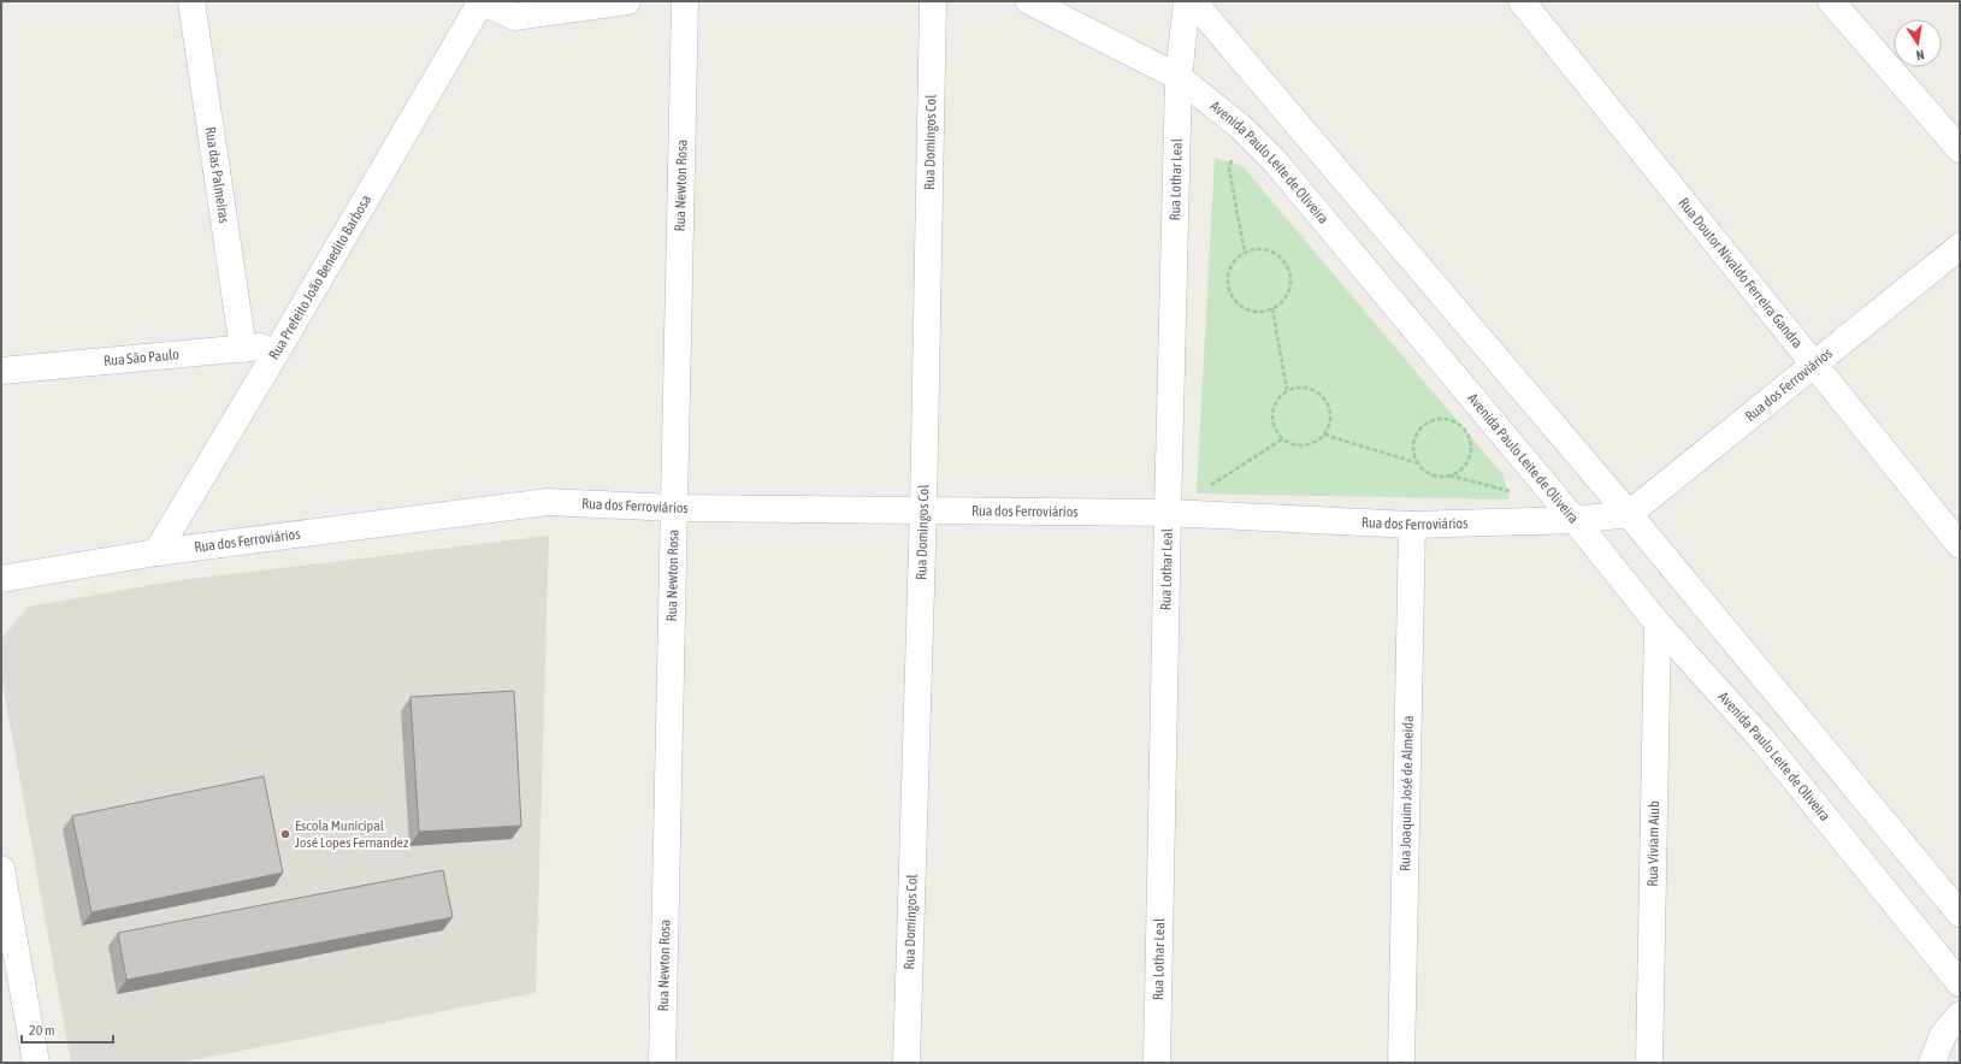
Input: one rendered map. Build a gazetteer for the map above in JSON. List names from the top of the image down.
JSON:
{
  "streets": {
    "street": [
      "Rua Domingos Col",
      "Avenida Paulo Leite de Oliveira",
      "Rua das Palmeiras",
      "Rua Lothar Leal",
      "Rua Newton Rosa",
      "Rua Doutor Nivaldo Ferreira Gandra",
      "Rua Prefeito João Benedito Barbosa",
      "Rua São Paulo",
      "Rua dos Ferroviários",
      "Rua Joaquim José de Almeida",
      "Rua Viviam Aiub"
    ]
  },
  "crossings": [
    ["Rua Domingos Col", "Rua dos Ferroviários"],
    ["Avenida Paulo Leite de Oliveira", "Rua Lothar Leal"],
    ["Avenida Paulo Leite de Oliveira", "Rua dos Ferroviários"],
    ["Avenida Paulo Leite de Oliveira", "Rua Viviam Aiub"],
    ["Rua das Palmeiras", "Rua São Paulo"],
    ["Rua Lothar Leal", "Rua dos Ferroviários"],
    ["Rua Newton Rosa", "Rua dos Ferroviários"],
    ["Rua Doutor Nivaldo Ferreira Gandra", "Rua dos Ferroviários"],
    ["Rua Prefeito João Benedito Barbosa", "Rua São Paulo"],
    ["Rua Prefeito João Benedito Barbosa", "Rua dos Ferroviários"],
    ["Rua dos Ferroviários", "Rua Joaquim José de Almeida"]
  ],
  "places": ["Escola Municipal José Lopes Fernandez"],
  "scale_bar": "20 m",
  "north": "bottom"
}
